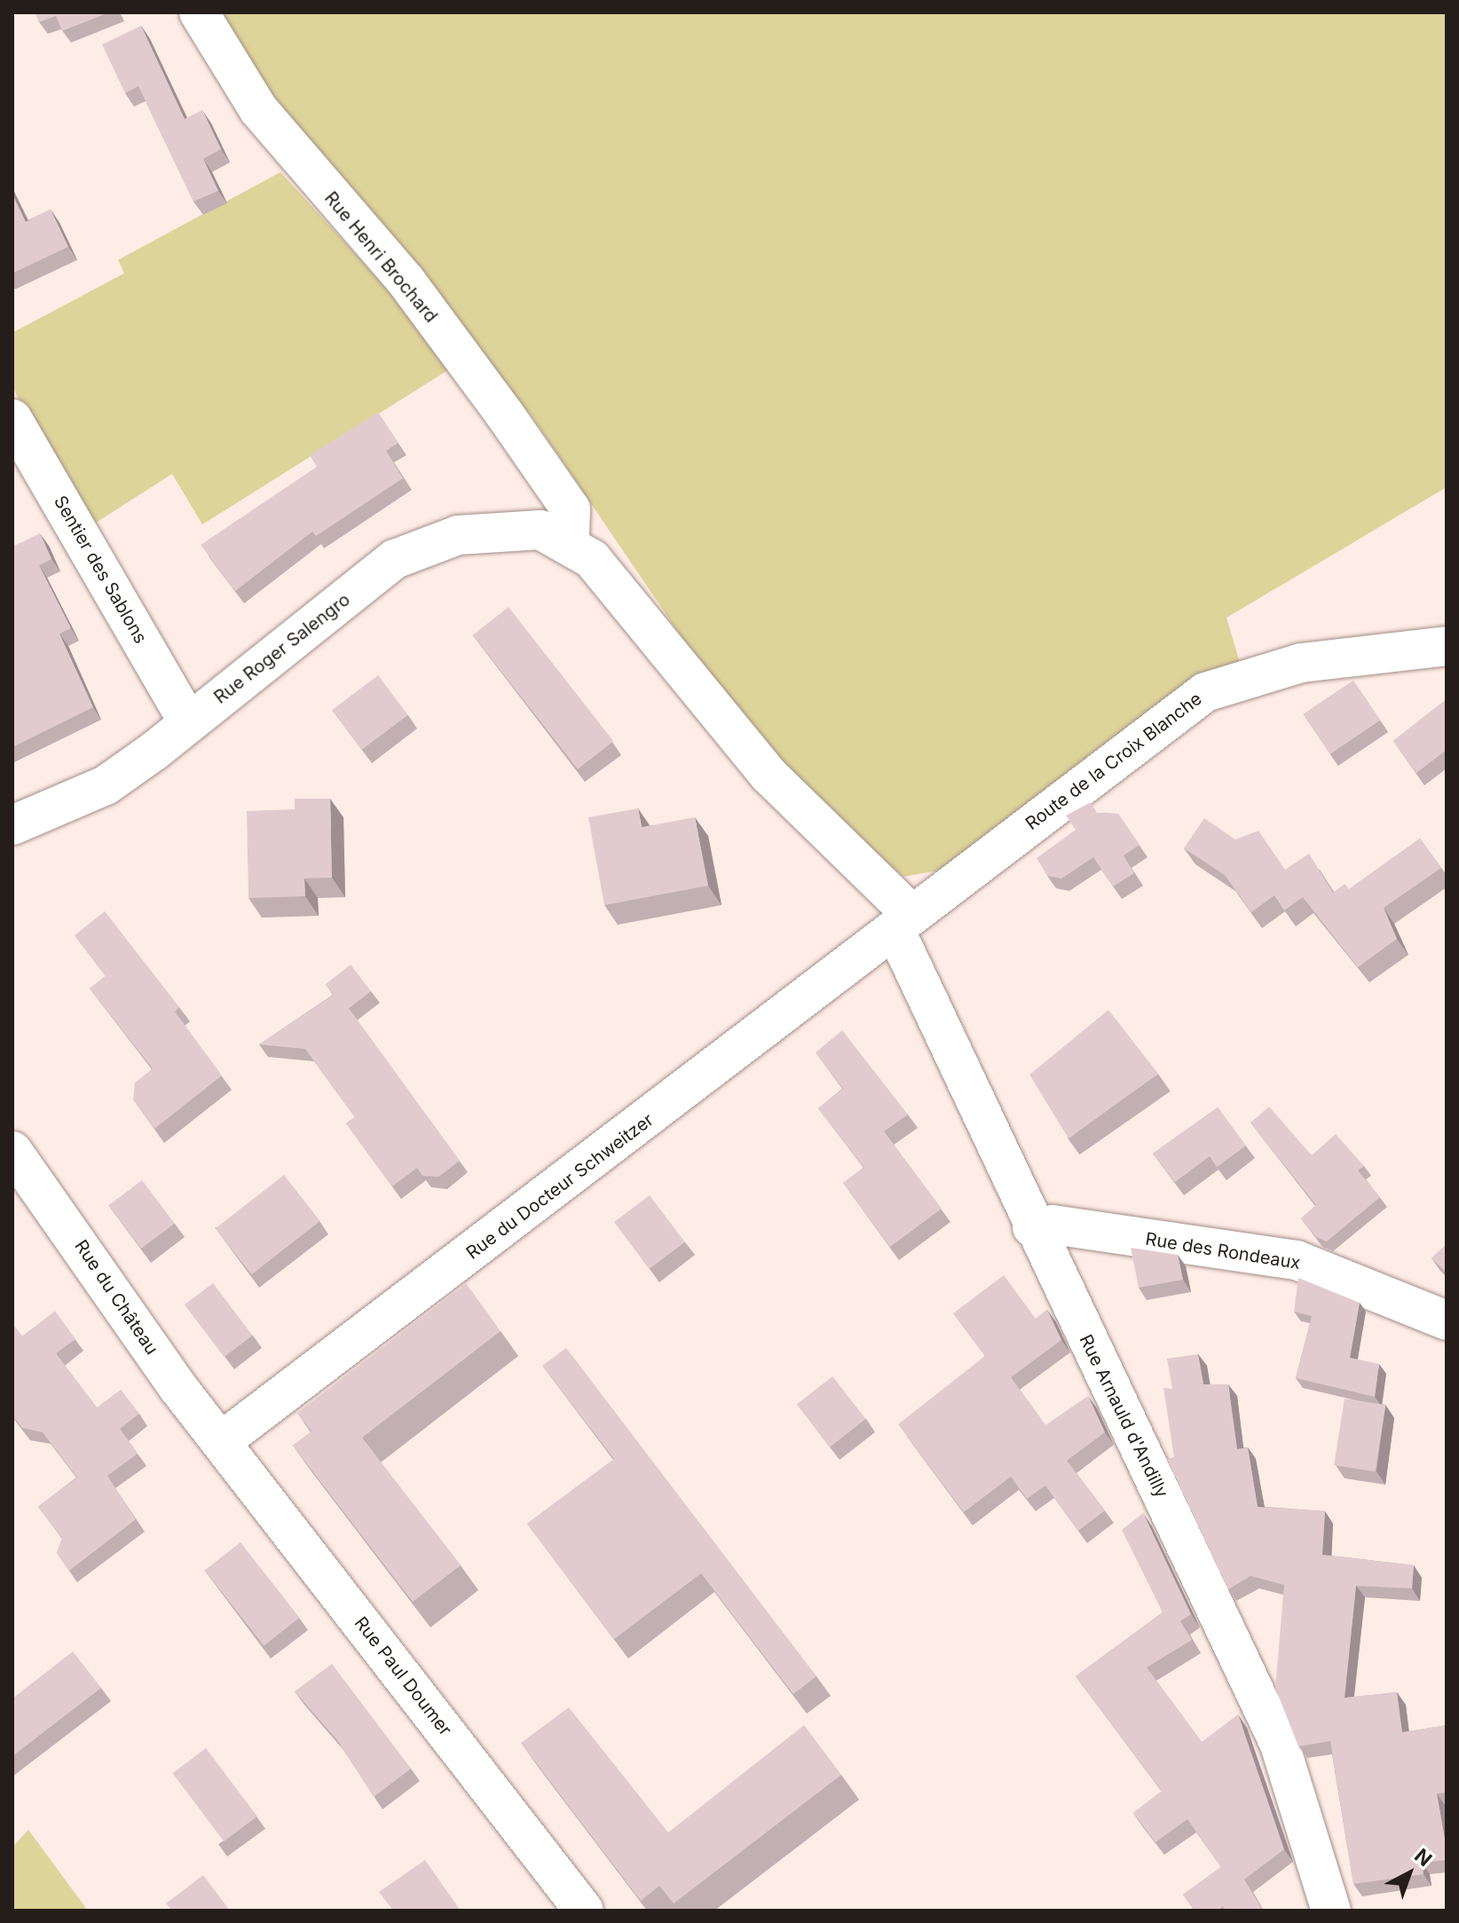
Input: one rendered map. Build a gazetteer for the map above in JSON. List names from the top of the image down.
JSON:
{
  "streets": {
    "street": [
      "Rue Henri Brochard",
      "Sentier des Sablons",
      "Rue Roger Salengro",
      "Route de la Croix Blanche",
      "Rue du Docteur Schweitzer",
      "Rue des Rondeaux",
      "Rue du Château",
      "Rue Arnauld d'Andilly",
      "Rue Paul Doumer"
    ]
  },
  "crossings": [
    ["Rue Henri Brochard", "Rue Roger Salengro"],
    ["Sentier des Sablons", "Rue Roger Salengro"],
    ["Route de la Croix Blanche", "Rue du Docteur Schweitzer"],
    ["Route de la Croix Blanche", "Rue Arnauld d'Andilly"],
    ["Rue du Docteur Schweitzer", "Rue du Château"],
    ["Rue du Docteur Schweitzer", "Rue Arnauld d'Andilly"],
    ["Rue du Docteur Schweitzer", "Rue Paul Doumer"],
    ["Rue des Rondeaux", "Rue Arnauld d'Andilly"],
    ["Rue du Château", "Rue Paul Doumer"]
  ],
  "north": "top right"
}
